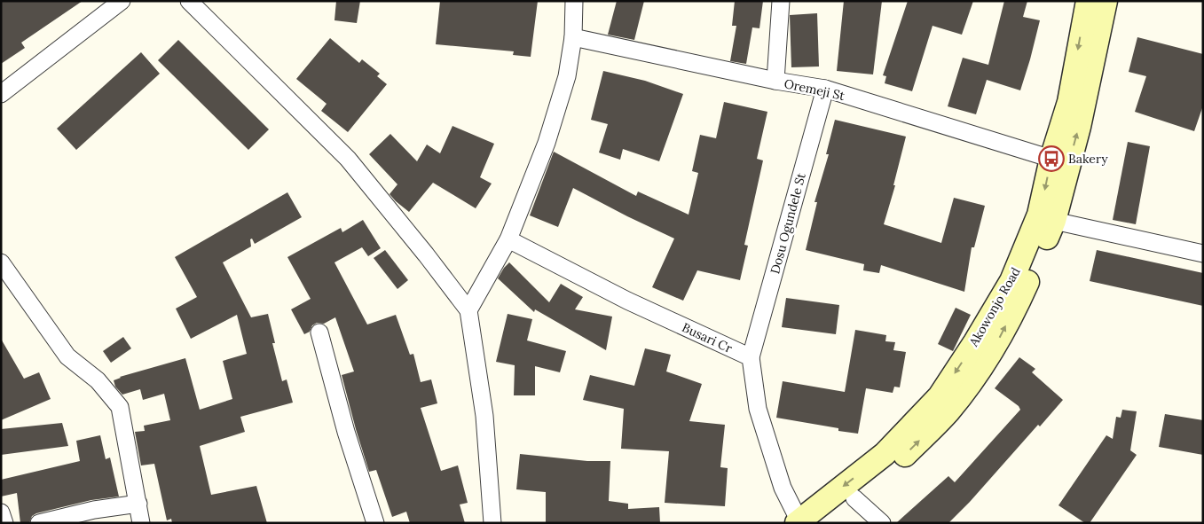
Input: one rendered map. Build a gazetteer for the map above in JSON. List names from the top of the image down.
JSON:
{
  "streets": {
    "main road": ["Akowonjo Road"],
    "street": ["Oremeji St", "Dosu Ogundele St", "Busari Cr"]
  },
  "crossings": [
    ["Oremeji St", "Dosu Ogundele St"],
    ["Oremeji St", "Akowonjo Road"],
    ["Dosu Ogundele St", "Busari Cr"]
  ],
  "places": {
    "bus stop": ["Bakery"]
  }
}
